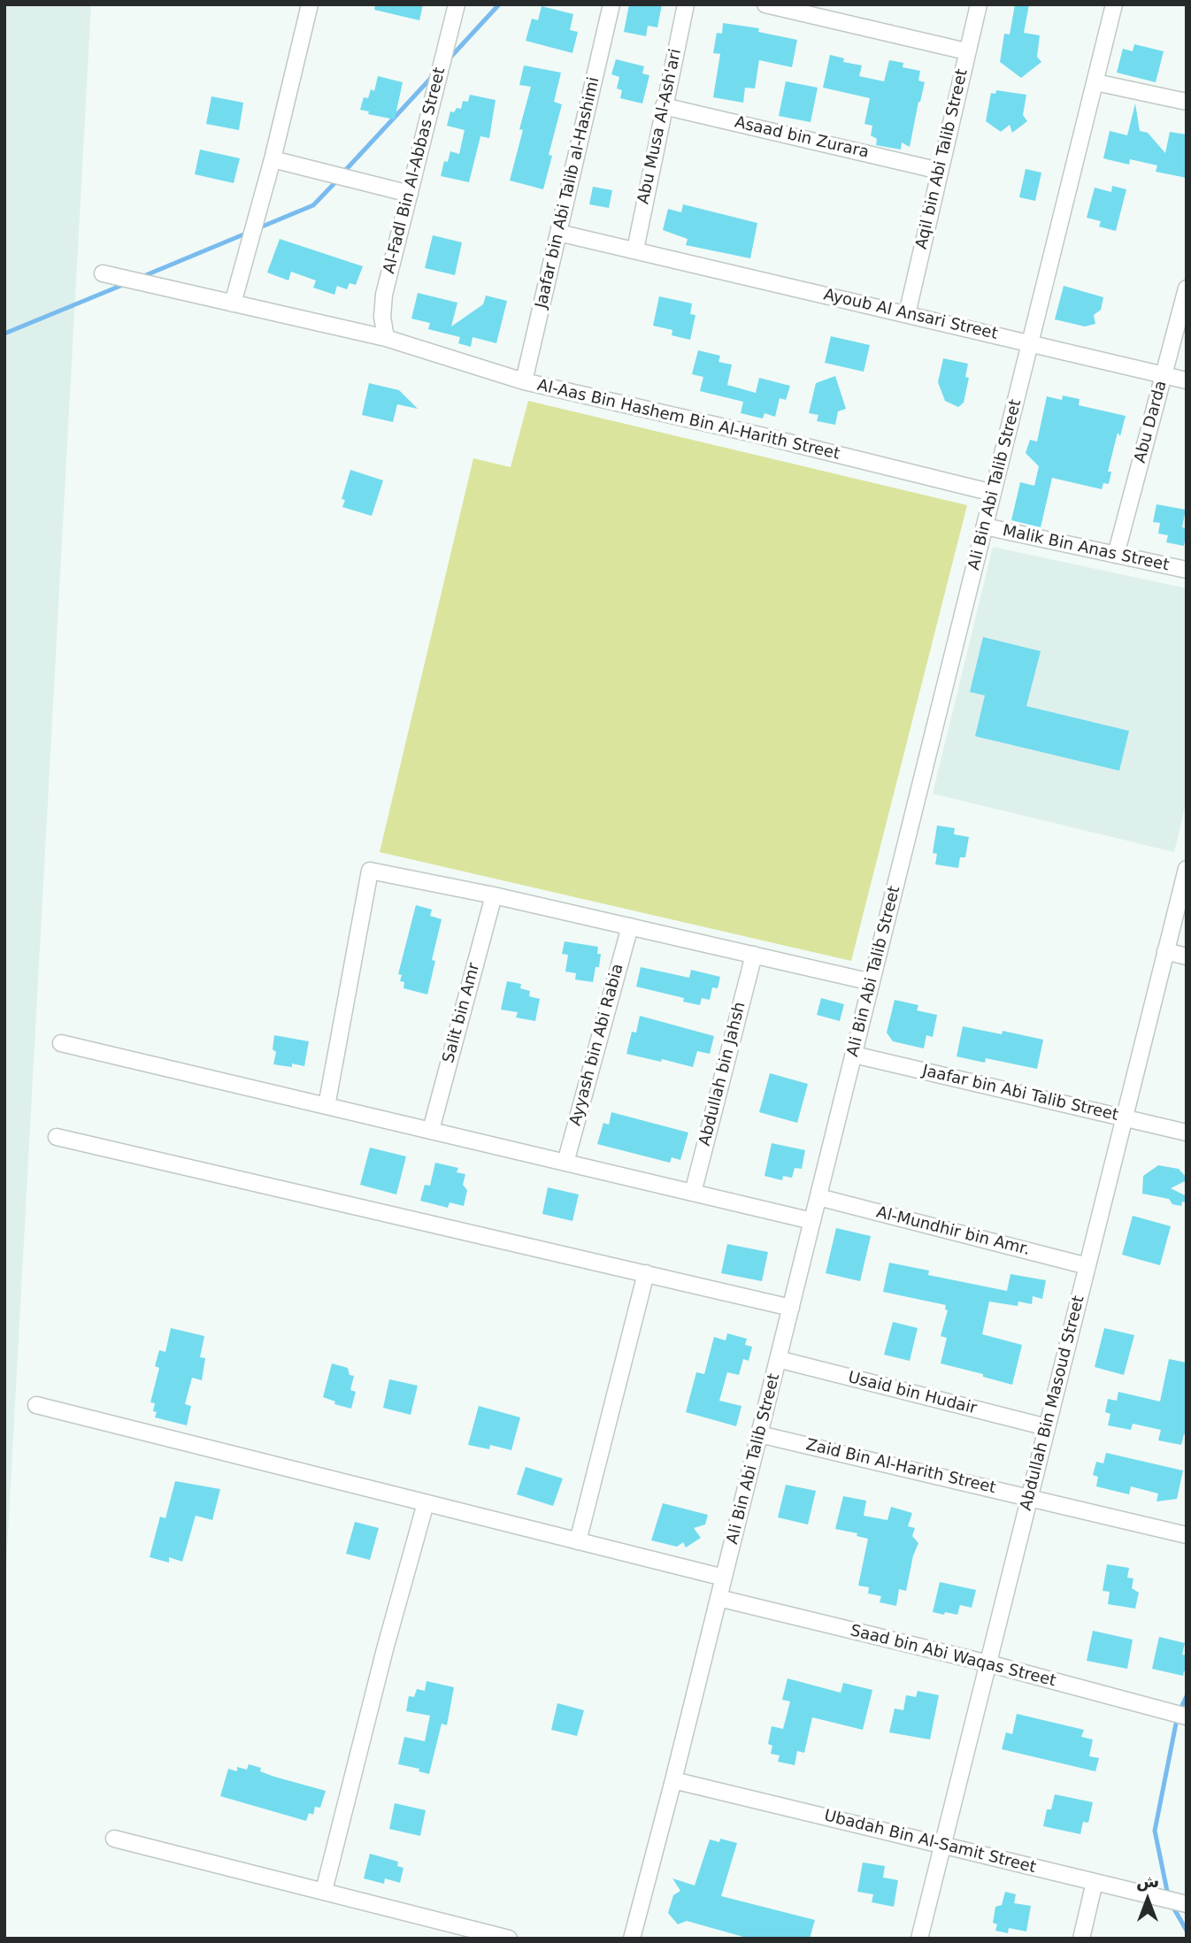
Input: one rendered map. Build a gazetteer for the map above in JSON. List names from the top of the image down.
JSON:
{
  "streets": {
    "street": [
      "Abu Musa Al-Ash'ari",
      "Asaad bin Zurara",
      "Aqil bin Abi Talib Street",
      "Al-Fadl Bin Al-Abbas Street",
      "Jaafar bin Abi Talib al-Hashimi",
      "Ayoub Al Ansari Street",
      "Al-Aas Bin Hashem Bin Al-Harith Street",
      "Abu Darda",
      "Ali Bin Abi Talib Street",
      "Malik Bin Anas Street",
      "Salit bin Amr",
      "Ayyash bin Abi Rabia",
      "Abdullah bin Jahsh",
      "Jaafar bin Abi Talib Street",
      "Al-Mundhir bin Amr.",
      "Usaid bin Hudair",
      "Abdullah Bin Masoud Street",
      "Zaid Bin Al-Harith Street",
      "Saad bin Abi Waqas Street",
      "Ubadah Bin Al-Samit Street"
    ]
  },
  "crossings": [
    ["Abu Musa Al-Ash'ari", "Asaad bin Zurara"],
    ["Abu Musa Al-Ash'ari", "Ayoub Al Ansari Street"],
    ["Asaad bin Zurara", "Aqil bin Abi Talib Street"],
    ["Aqil bin Abi Talib Street", "Ayoub Al Ansari Street"],
    ["Al-Fadl Bin Al-Abbas Street", "Al-Aas Bin Hashem Bin Al-Harith Street"],
    ["Jaafar bin Abi Talib al-Hashimi", "Ayoub Al Ansari Street"],
    ["Jaafar bin Abi Talib al-Hashimi", "Al-Aas Bin Hashem Bin Al-Harith Street"],
    ["Ayoub Al Ansari Street", "Abu Darda"],
    ["Ayoub Al Ansari Street", "Ali Bin Abi Talib Street"],
    ["Al-Aas Bin Hashem Bin Al-Harith Street", "Ali Bin Abi Talib Street"],
    ["Abu Darda", "Malik Bin Anas Street"],
    ["Ali Bin Abi Talib Street", "Malik Bin Anas Street"],
    ["Ali Bin Abi Talib Street", "Jaafar bin Abi Talib Street"],
    ["Ali Bin Abi Talib Street", "Al-Mundhir bin Amr."],
    ["Ali Bin Abi Talib Street", "Usaid bin Hudair"],
    ["Ali Bin Abi Talib Street", "Zaid Bin Al-Harith Street"],
    ["Ali Bin Abi Talib Street", "Saad bin Abi Waqas Street"],
    ["Ali Bin Abi Talib Street", "Ubadah Bin Al-Samit Street"],
    ["Jaafar bin Abi Talib Street", "Abdullah Bin Masoud Street"],
    ["Al-Mundhir bin Amr.", "Abdullah Bin Masoud Street"],
    ["Usaid bin Hudair", "Abdullah Bin Masoud Street"],
    ["Abdullah Bin Masoud Street", "Zaid Bin Al-Harith Street"],
    ["Abdullah Bin Masoud Street", "Saad bin Abi Waqas Street"],
    ["Abdullah Bin Masoud Street", "Ubadah Bin Al-Samit Street"]
  ],
  "north": "top"
}
